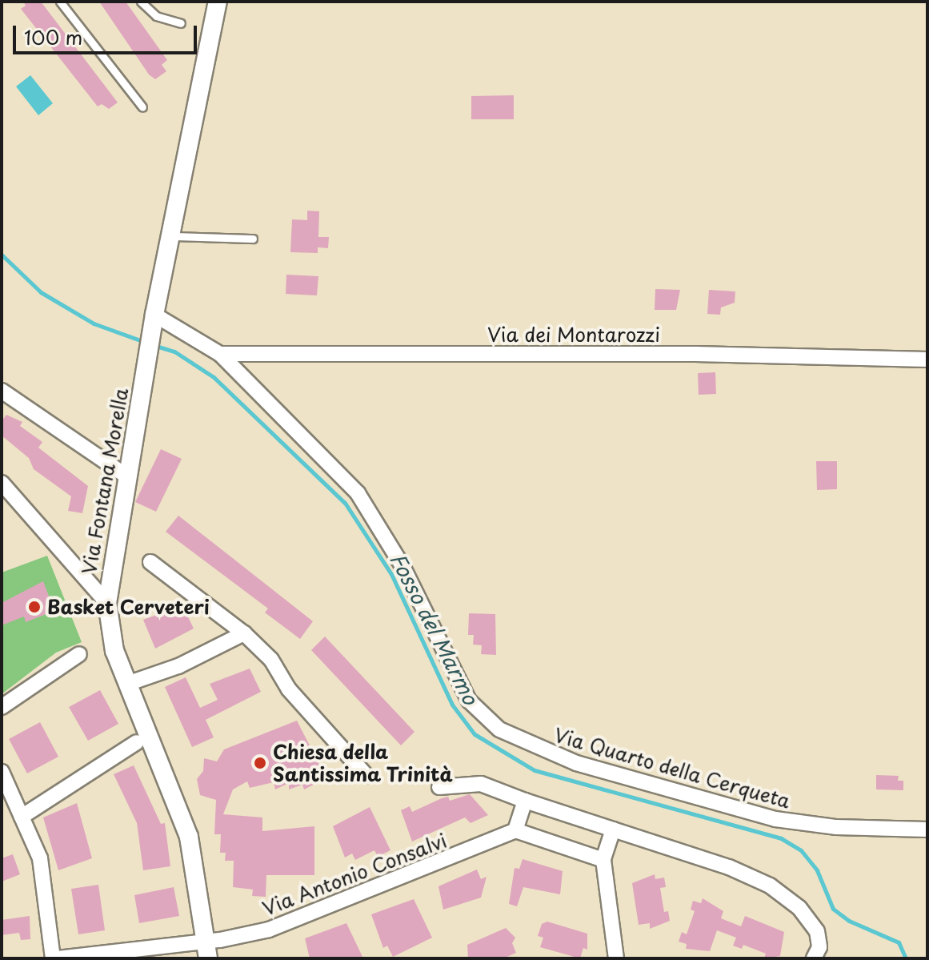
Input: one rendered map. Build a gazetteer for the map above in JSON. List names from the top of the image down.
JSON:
{
  "streets": {
    "street": [
      "Via dei Montarozzi",
      "Via Fontana Morella",
      "Via Quarto della Cerqueta",
      "Via Antonio Consalvi"
    ]
  },
  "crossings": [
    ["Via dei Montarozzi", "Via Quarto della Cerqueta"],
    ["Via Fontana Morella", "Via Quarto della Cerqueta"],
    ["Via Fontana Morella", "Via Antonio Consalvi"]
  ],
  "water": ["Fosso del Marmo"],
  "places": ["Basket Cerveteri", "Chiesa della Santissima Trinità"],
  "scale_bar": "100 m"
}
